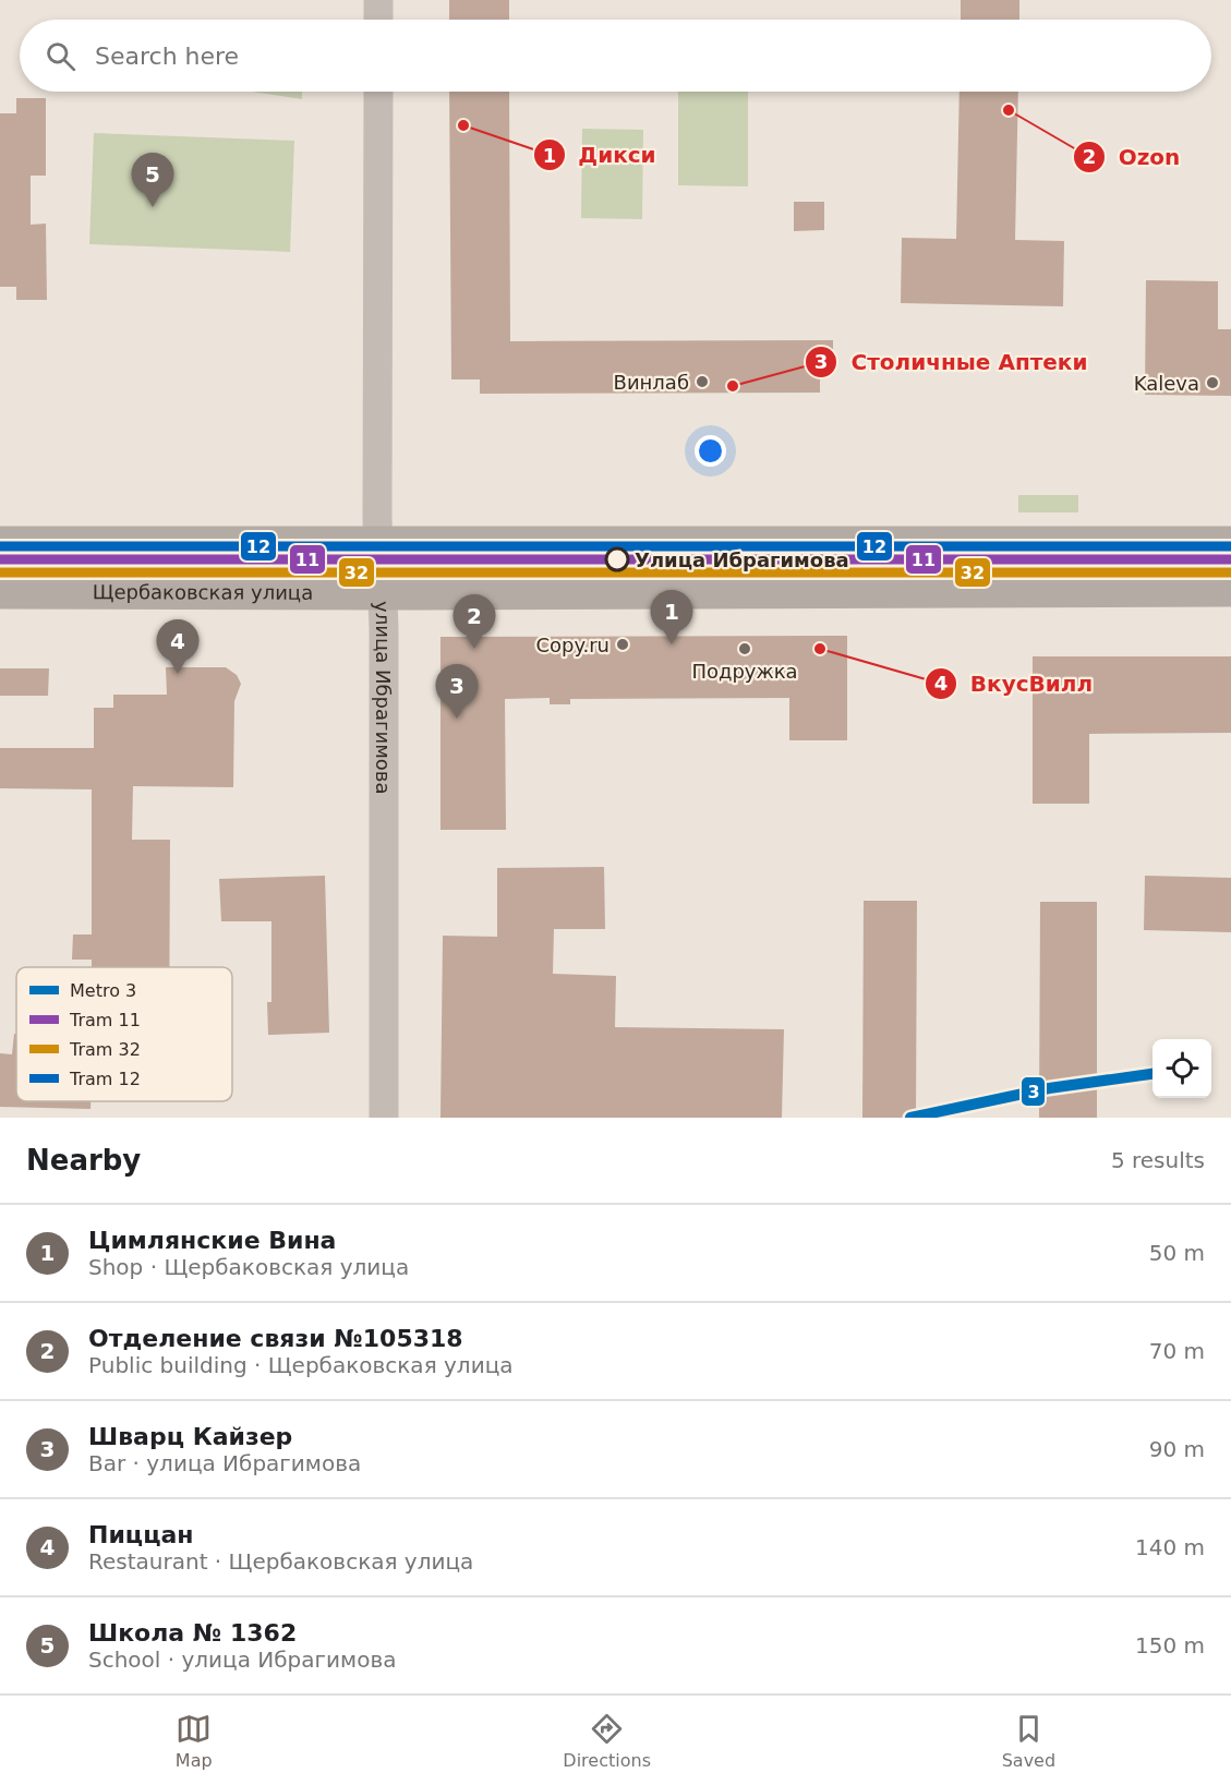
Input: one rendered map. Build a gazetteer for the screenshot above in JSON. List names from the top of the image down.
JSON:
{
  "streets": {
    "main road": ["Щербаковская улица"],
    "street": ["улица Ибрагимова"]
  },
  "crossings": [
    ["Щербаковская улица", "улица Ибрагимова"]
  ],
  "places": [
    "Ozon",
    "Дикси",
    "Винлаб",
    "Kaleva",
    "Столичные Аптеки",
    "Улица Ибрагимова",
    "Copy.ru",
    "Подружка",
    "ВкусВилл"
  ],
  "lines": [
    "tram line 12",
    "tram line 11",
    "tram line 32",
    "metro line 3"
  ],
  "legend": [
    "Metro 3",
    "Tram 11",
    "Tram 32",
    "Tram 12"
  ],
  "page": {
    "search": "Search here",
    "pins": [
      "5",
      "1",
      "2",
      "4",
      "3"
    ],
    "heading": ["Nearby", "5 results"],
    "list": [
      {
        "mark": "1",
        "name": "Цимлянские Вина",
        "note": "Shop · Щербаковская улица",
        "value": "50 m"
      },
      {
        "mark": "2",
        "name": "Отделение связи №105318",
        "note": "Public building · Щербаковская улица",
        "value": "70 m"
      },
      {
        "mark": "3",
        "name": "Шварц Кайзер",
        "note": "Bar · улица Ибрагимова",
        "value": "90 m"
      },
      {
        "mark": "4",
        "name": "Пиццан",
        "note": "Restaurant · Щербаковская улица",
        "value": "140 m"
      },
      {
        "mark": "5",
        "name": "Школа № 1362",
        "note": "School · улица Ибрагимова",
        "value": "150 m"
      }
    ],
    "nav": ["Map", "Directions", "Saved"]
  }
}
